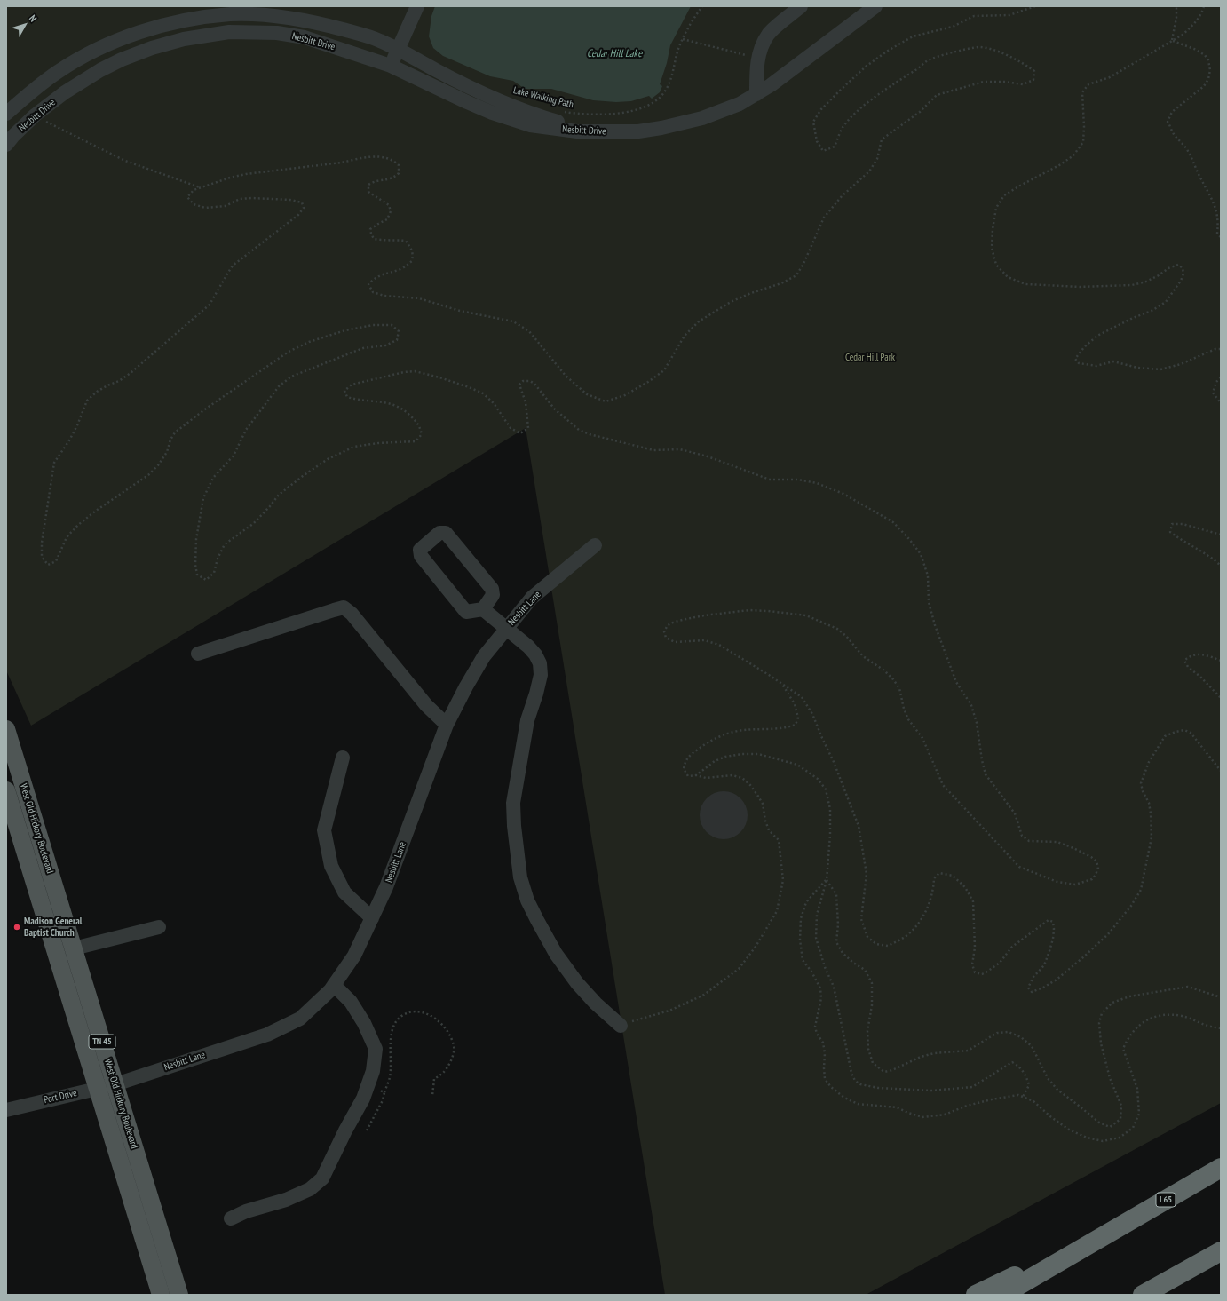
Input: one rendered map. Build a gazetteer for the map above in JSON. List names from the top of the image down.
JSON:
{
  "streets": {
    "highway": ["I 65"],
    "main road": ["West Old Hickory Boulevard", "TN 45"],
    "street": ["Nesbitt Drive", "Nesbitt Lane", "Port Drive"],
    "path": ["Lake Walking Path"]
  },
  "crossings": [
    ["Nesbitt Lane", "West Old Hickory Boulevard"],
    ["Nesbitt Lane", "Port Drive"],
    ["West Old Hickory Boulevard", "Port Drive"]
  ],
  "water": ["Cedar Hill Lake"],
  "parks": ["Cedar Hill Park"],
  "places": ["Madison General Baptist Church"],
  "north": "top right"
}
